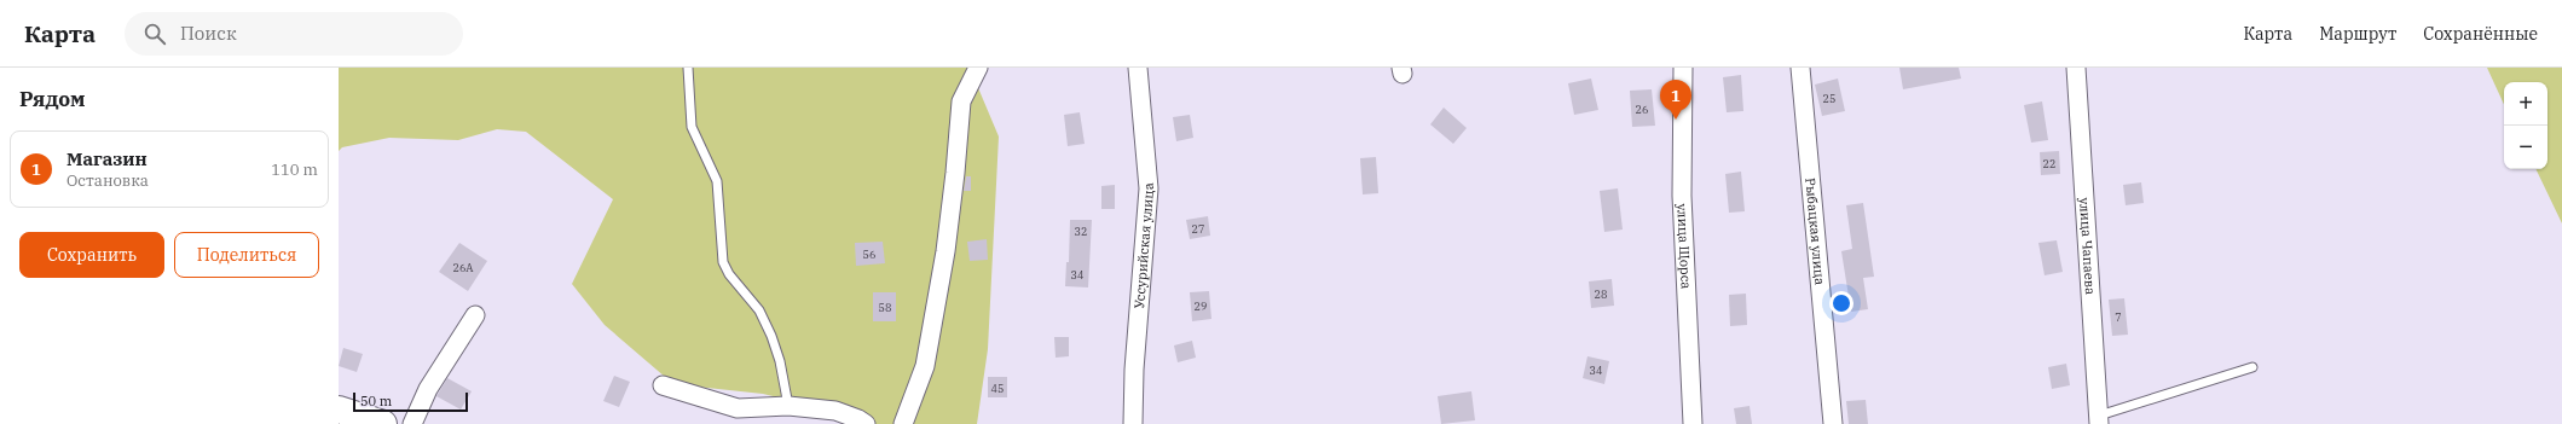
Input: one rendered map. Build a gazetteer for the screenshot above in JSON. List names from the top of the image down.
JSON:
{
  "streets": {
    "street": [
      "Рыбацкая улица",
      "Уссурийская улица",
      "улица Чапаева",
      "улица Щорса"
    ]
  },
  "house_numbers": [
    "25",
    "26",
    "22",
    "27",
    "32",
    "56",
    "26А",
    "34",
    "28",
    "29",
    "58",
    "7",
    "34",
    "45"
  ],
  "scale_bar": "50 m",
  "page": {
    "header": "Карта",
    "search": "Поиск",
    "nav": ["Карта", "Маршрут", "Сохранённые"],
    "heading": "Рядом",
    "pins": "1",
    "map_buttons": ["+", "−"],
    "list": [
      {
        "mark": "1",
        "name": "Магазин",
        "note": "Остановка",
        "value": "110 m"
      }
    ],
    "buttons": ["Сохранить", "Поделиться"],
    "scale": "50 m"
  }
}
